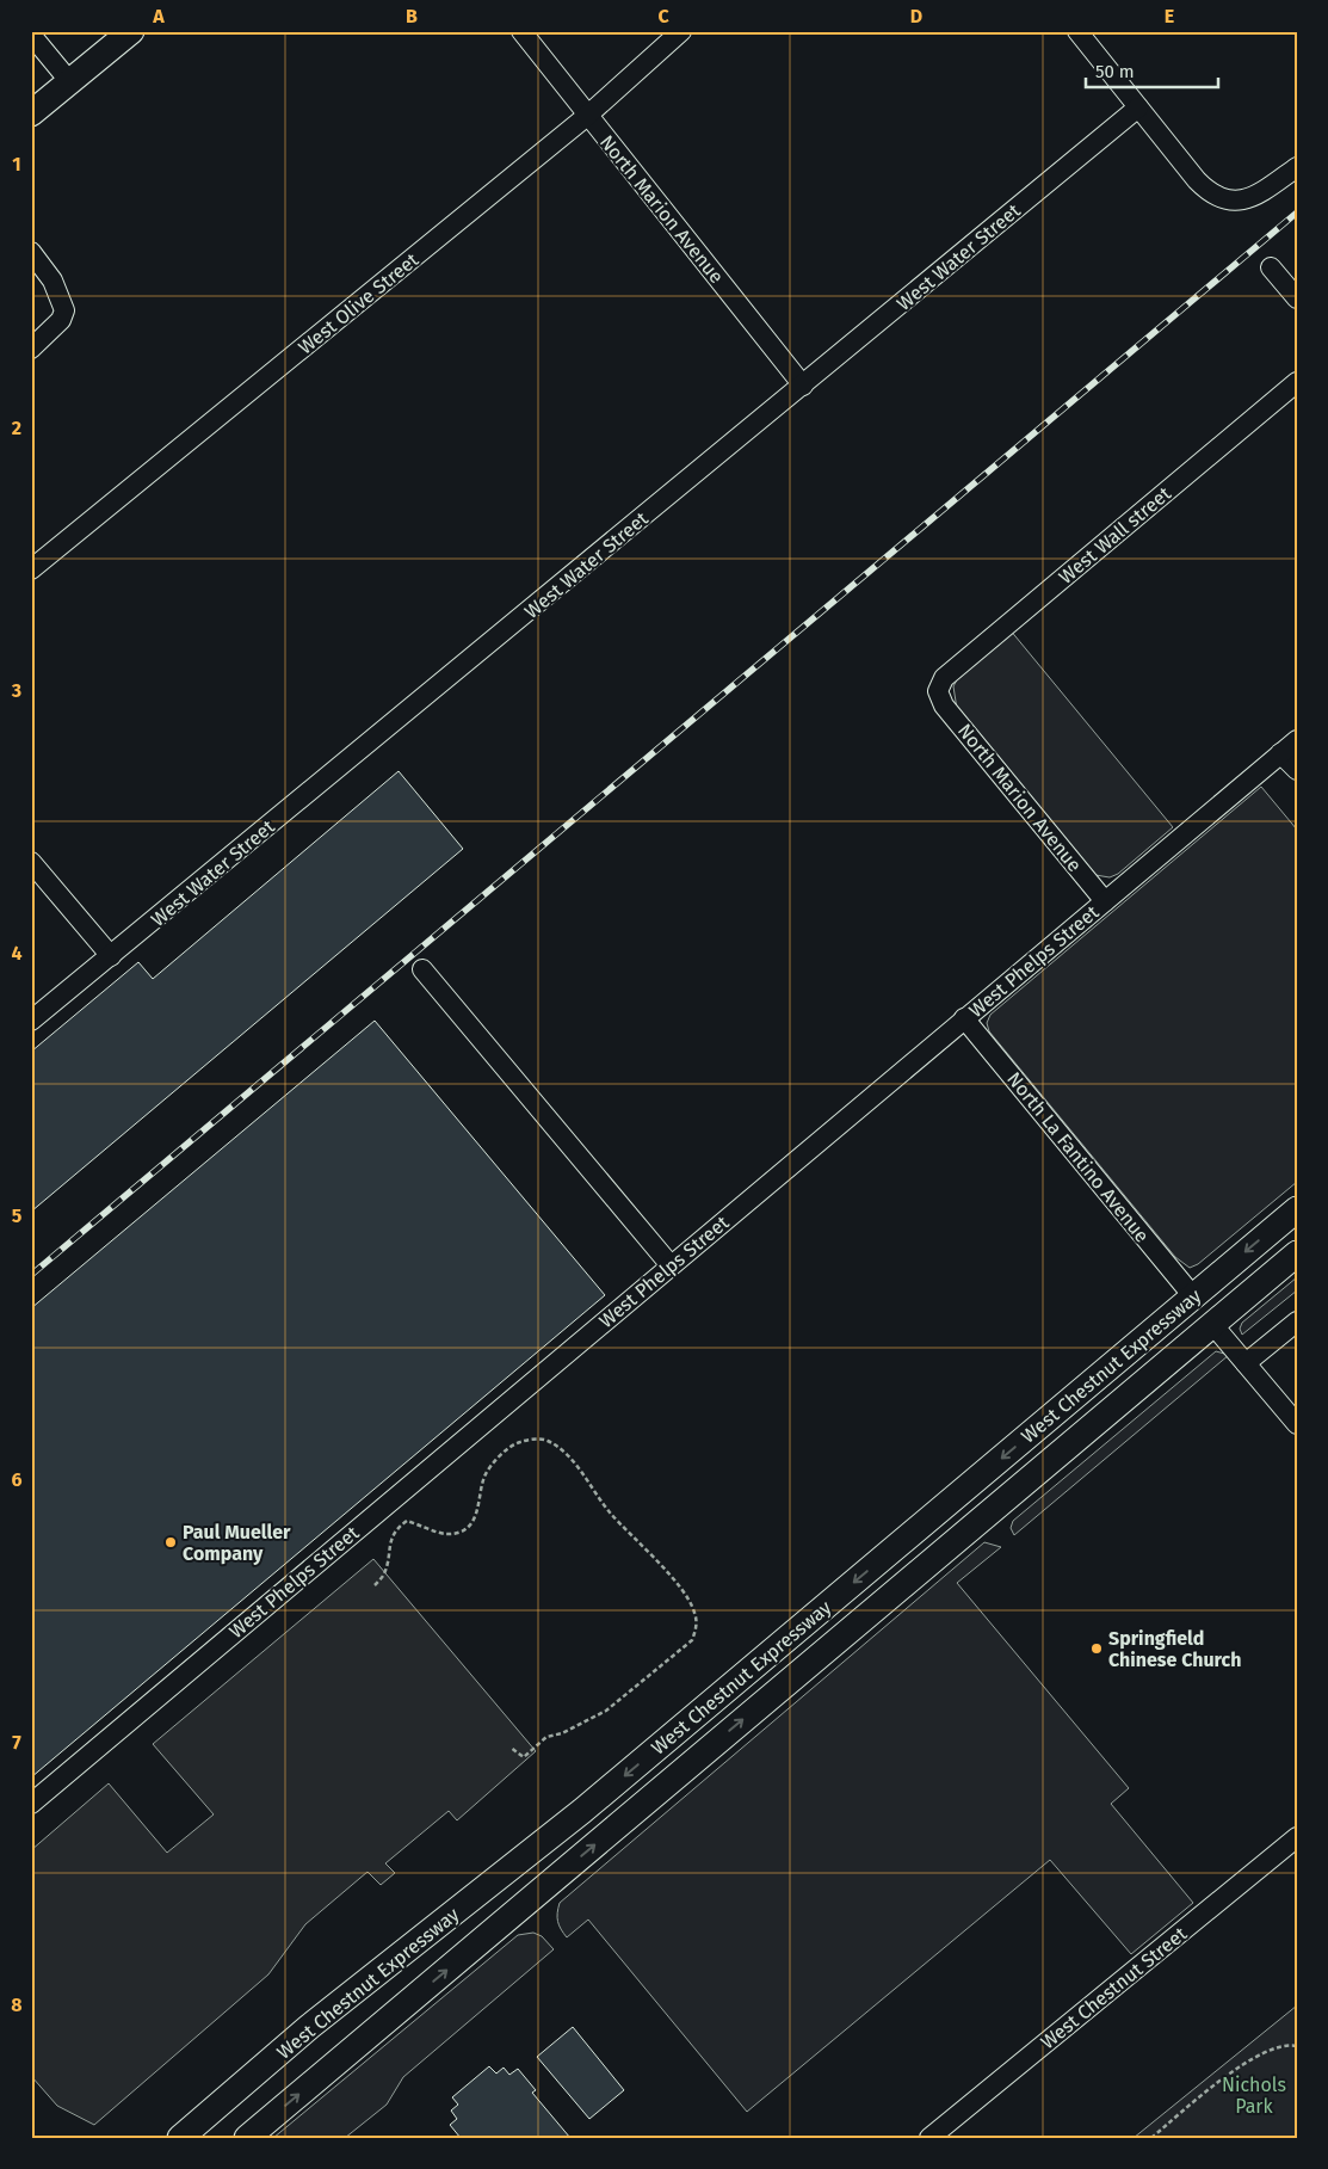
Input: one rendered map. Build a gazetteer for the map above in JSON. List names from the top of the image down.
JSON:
{
  "streets": {
    "main road": ["West Chestnut Expressway"],
    "street": [
      "North Marion Avenue",
      "West Water Street",
      "West Olive Street",
      "West Wall street",
      "West Phelps Street",
      "North La Fantino Avenue",
      "West Chestnut Street"
    ]
  },
  "crossings": [
    ["North Marion Avenue", "West Water Street"],
    ["North Marion Avenue", "West Olive Street"],
    ["North Marion Avenue", "West Wall street"],
    ["North Marion Avenue", "West Phelps Street"],
    ["West Phelps Street", "North La Fantino Avenue"],
    ["North La Fantino Avenue", "West Chestnut Expressway"]
  ],
  "parks": ["Nichols Park"],
  "places": ["Paul Mueller Company", "Springfield Chinese Church"],
  "scale_bar": "50 m",
  "grid": {
    "columns": [
      "A",
      "B",
      "C",
      "D",
      "E"
    ],
    "rows": [
      "1",
      "2",
      "3",
      "4",
      "5",
      "6",
      "7",
      "8"
    ]
  }
}
